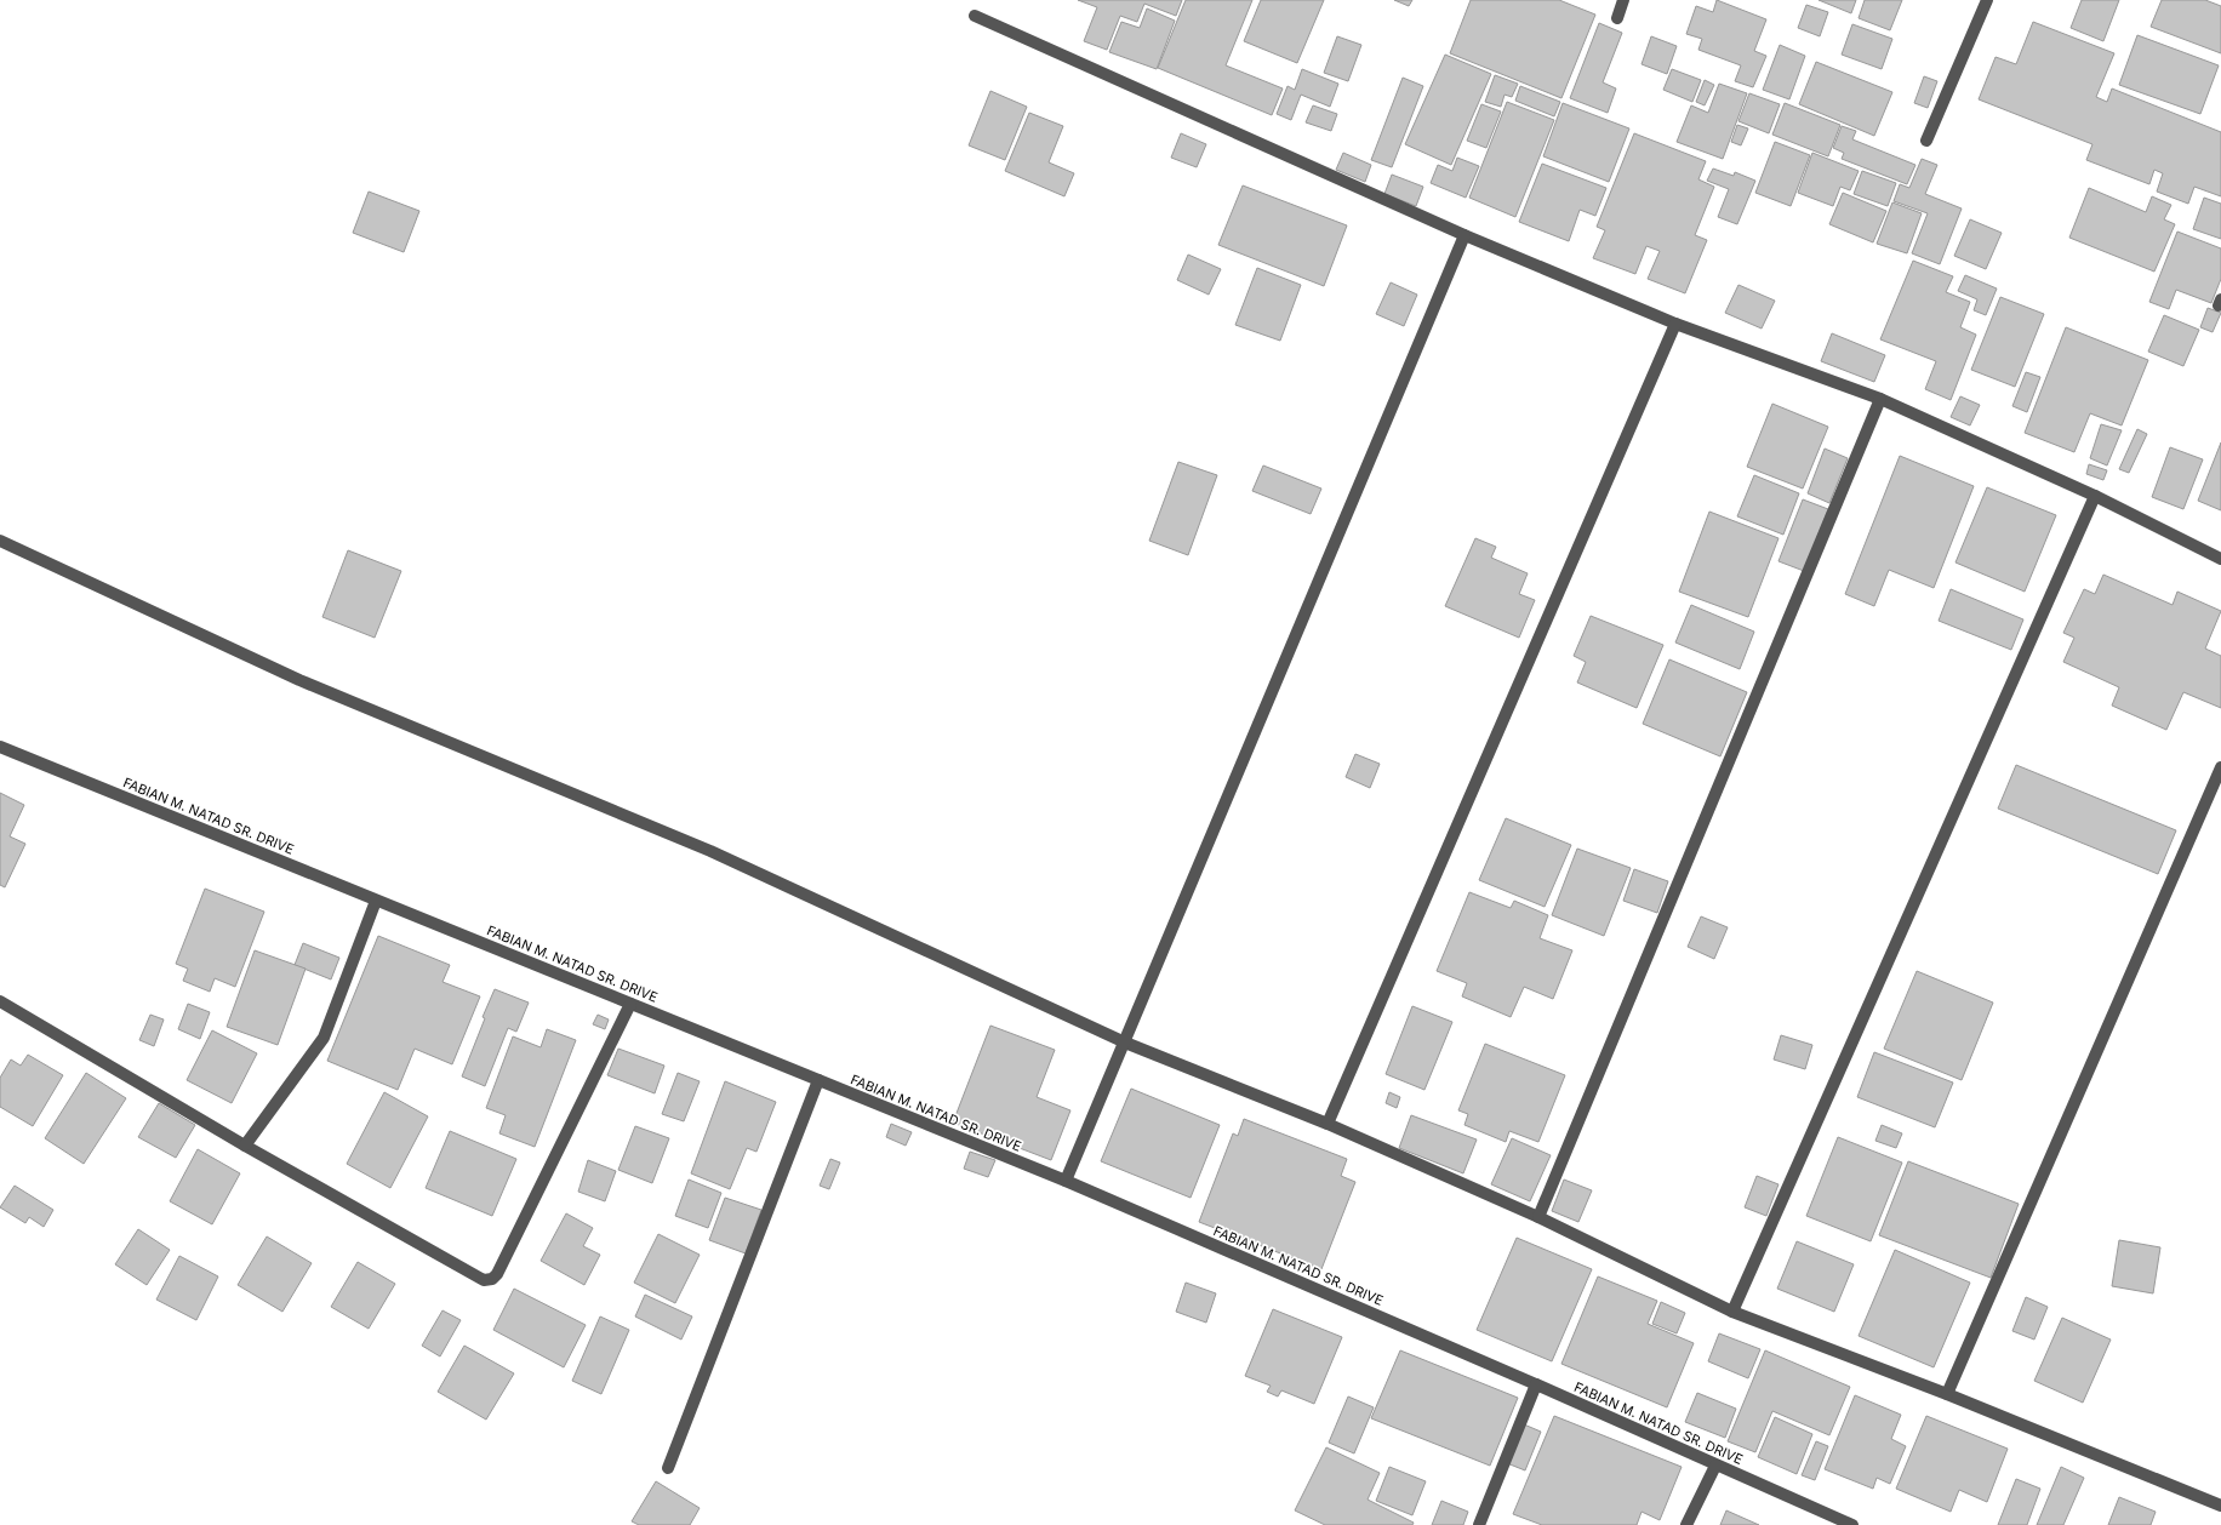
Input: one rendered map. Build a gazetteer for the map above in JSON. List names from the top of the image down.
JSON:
{
  "streets": {
    "street": ["FABIAN M. NATAD SR. DRIVE"]
  }
}
